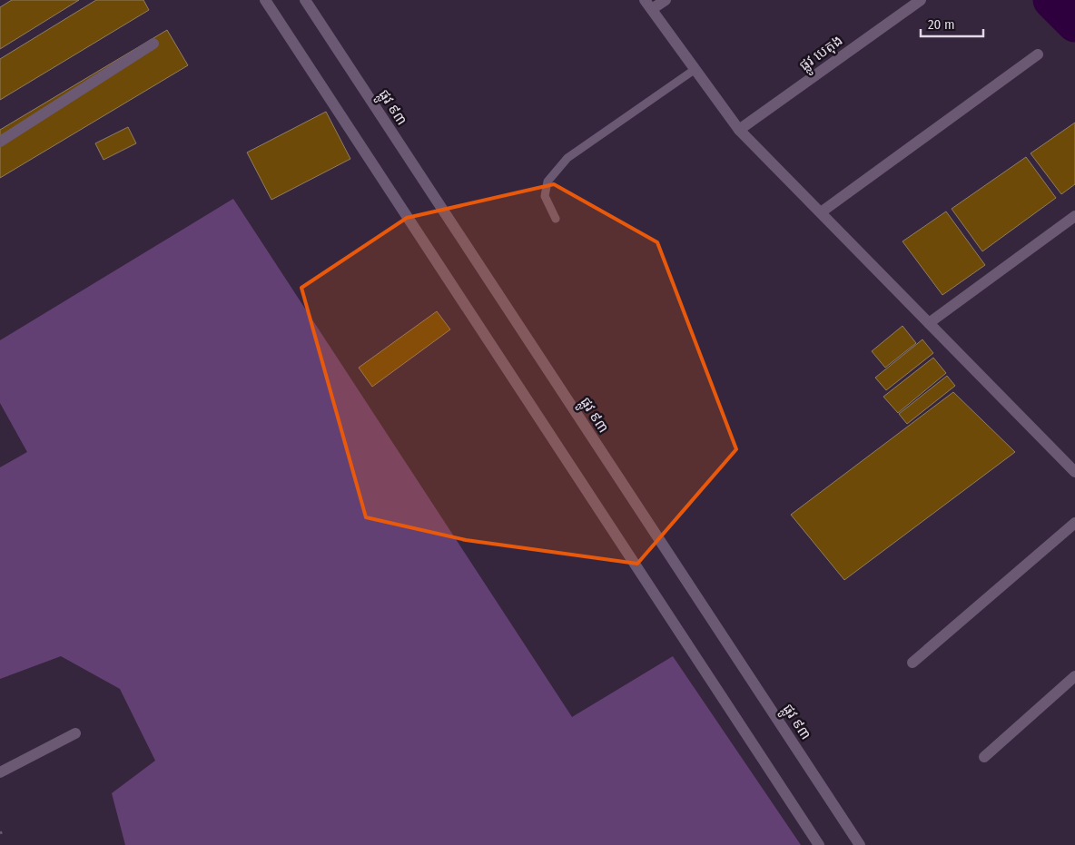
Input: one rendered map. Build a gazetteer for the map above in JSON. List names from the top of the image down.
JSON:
{
  "streets": {
    "street": ["ផ្លូវ បេតុង", "ផ្លូវ ៩៣"]
  },
  "scale_bar": "20 m"
}
